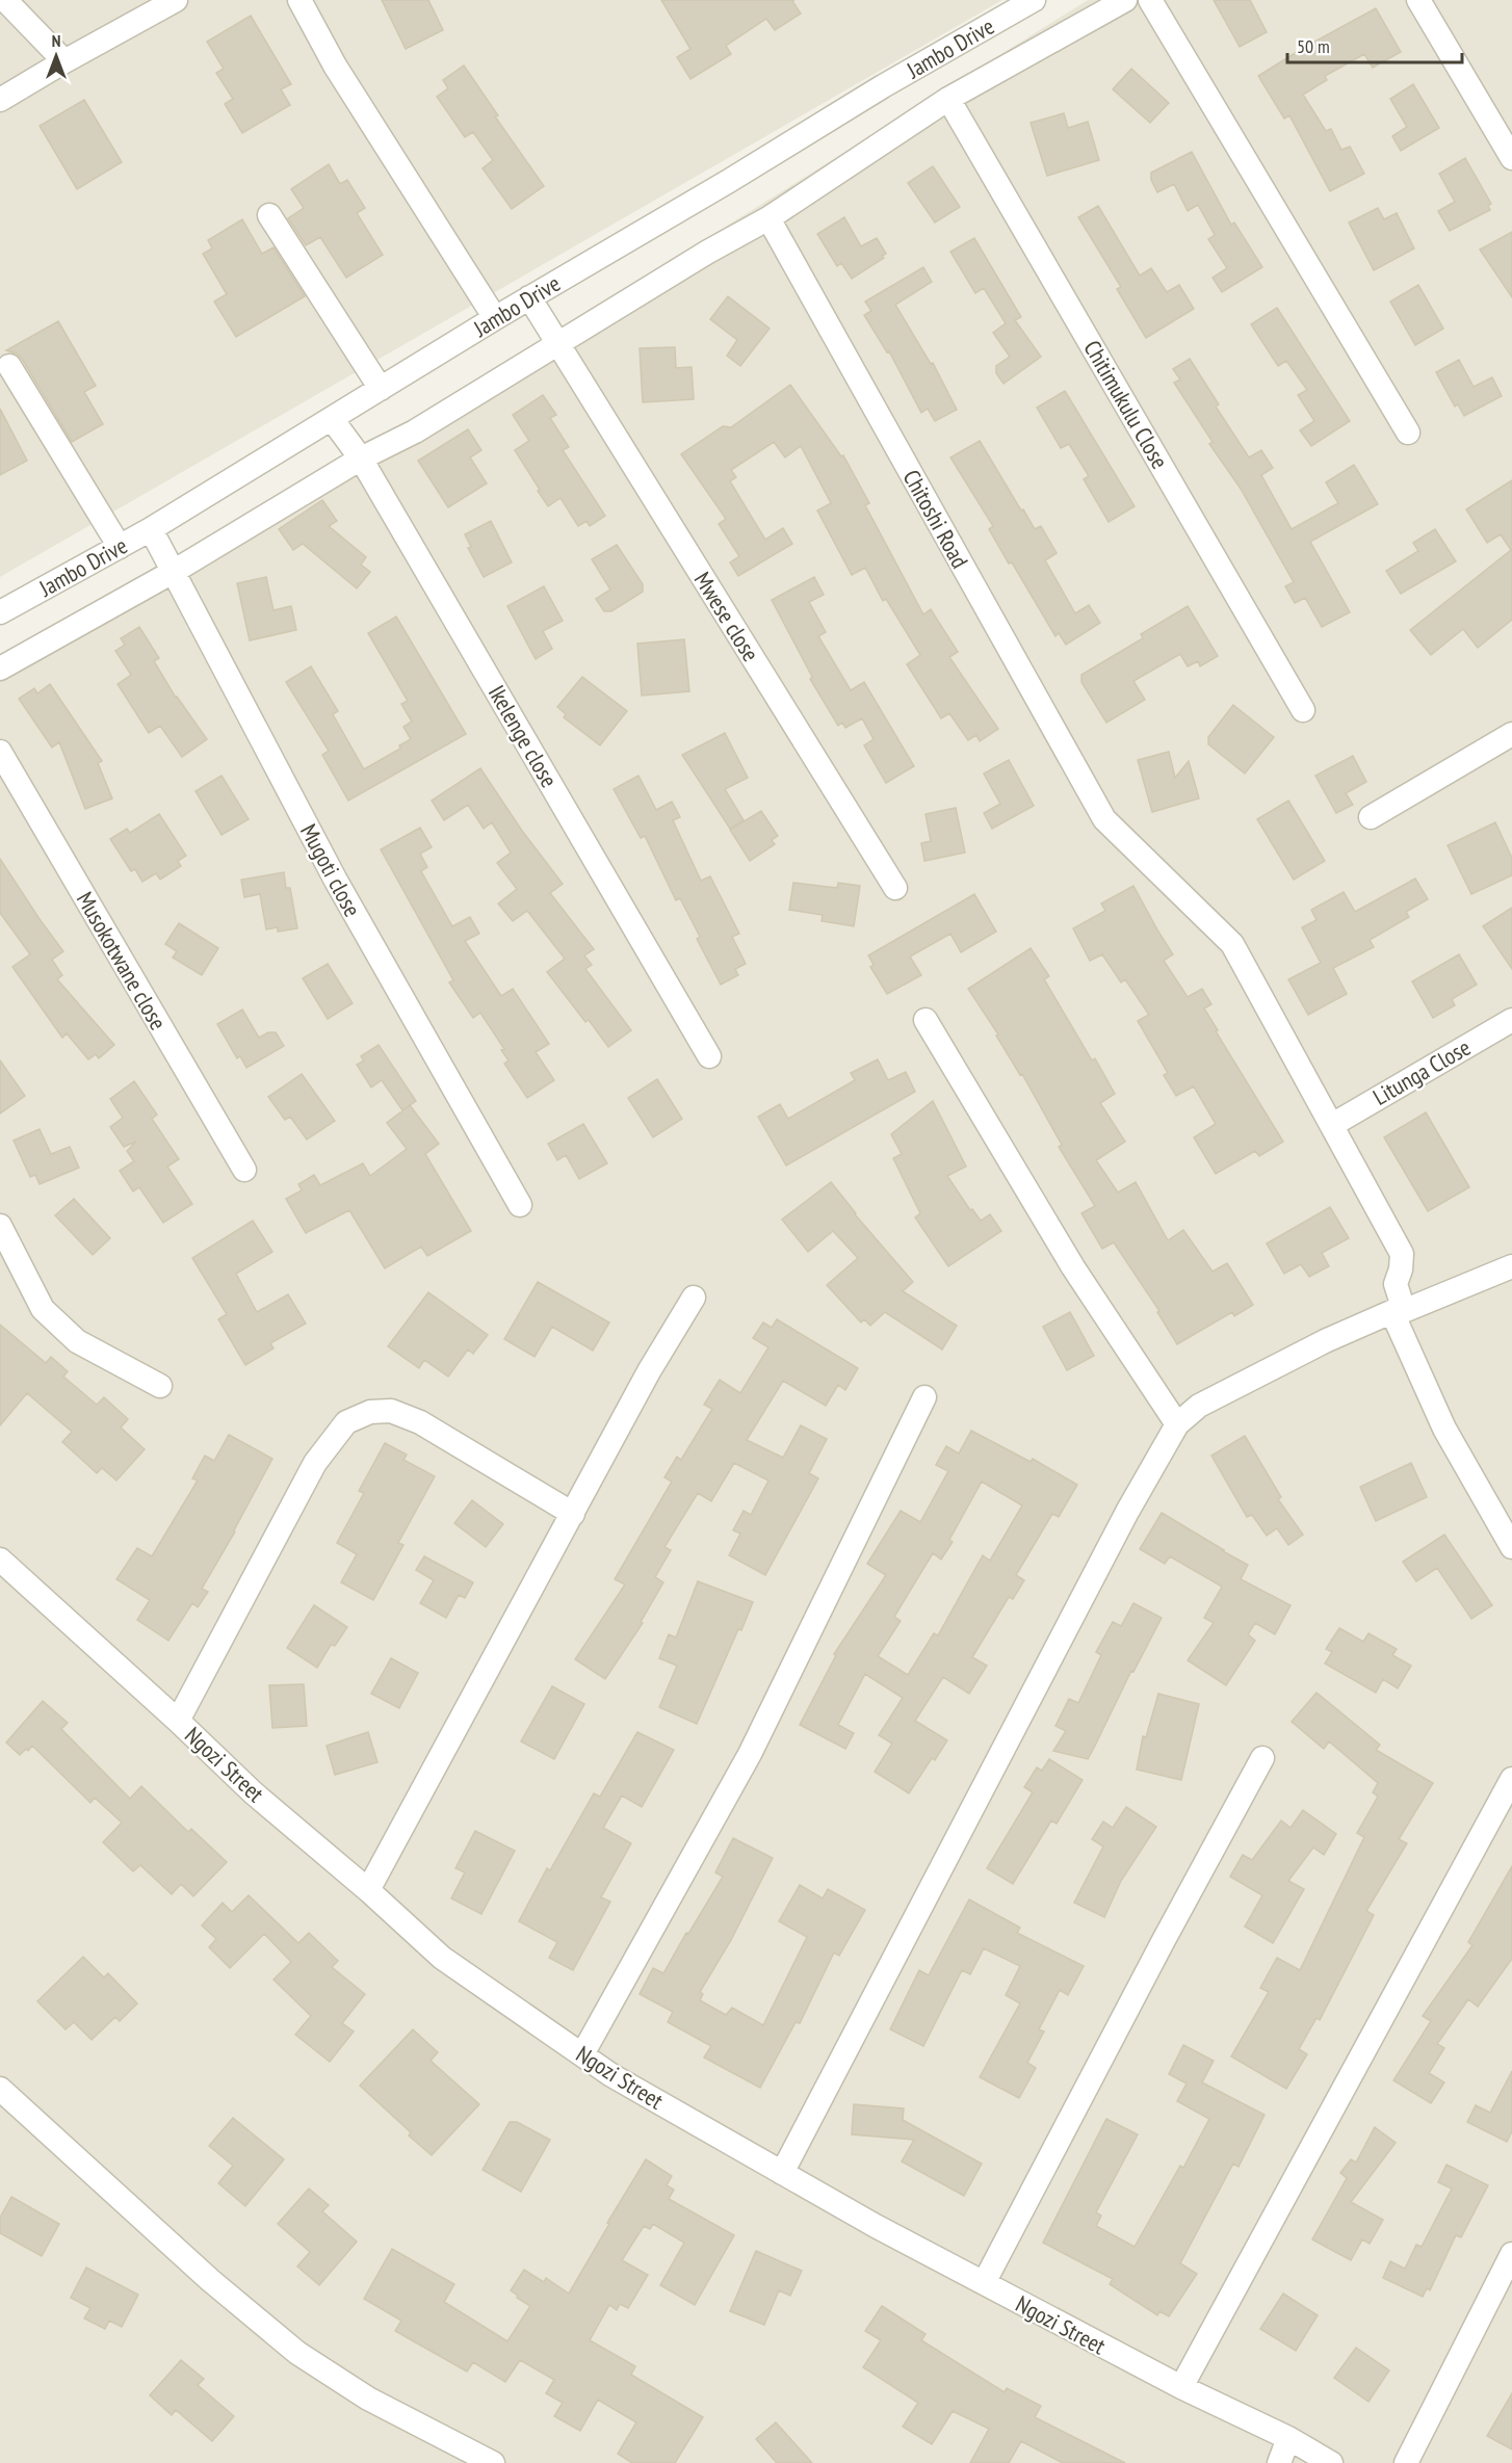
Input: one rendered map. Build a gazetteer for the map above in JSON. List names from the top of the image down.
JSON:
{
  "streets": {
    "street": [
      "Jambo Drive",
      "Chitimukulu Close",
      "Chitoshi Road",
      "Mwese close",
      "Ikelenge close",
      "Mugoti close",
      "Musokotwane close",
      "Litunga Close",
      "Ngozi Street"
    ]
  },
  "crossings": [
    ["Jambo Drive", "Mwese close"],
    ["Jambo Drive", "Ikelenge close"],
    ["Jambo Drive", "Mugoti close"],
    ["Chitoshi Road", "Litunga Close"]
  ],
  "scale_bar": "50 m",
  "north": "top"
}
